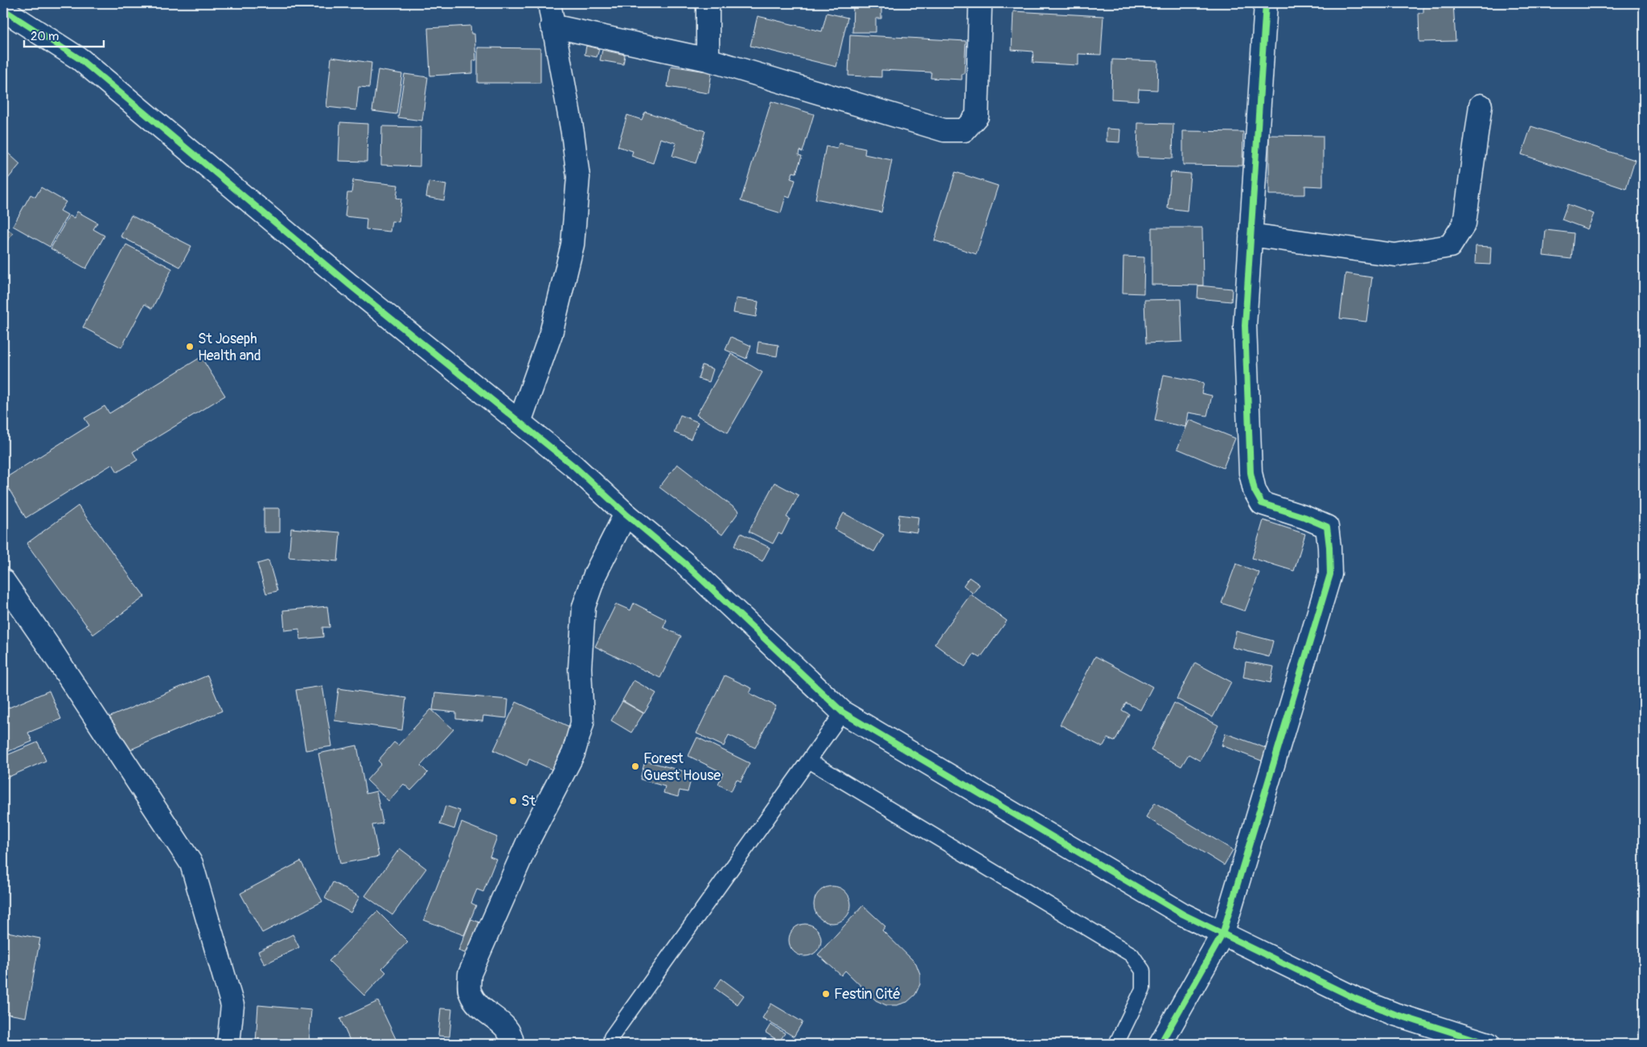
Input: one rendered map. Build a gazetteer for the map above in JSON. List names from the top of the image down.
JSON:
{
  "places": [
    "St Joseph Health and",
    "Forest Guest House",
    "St",
    "Festin Cité"
  ],
  "scale_bar": "20 m"
}
